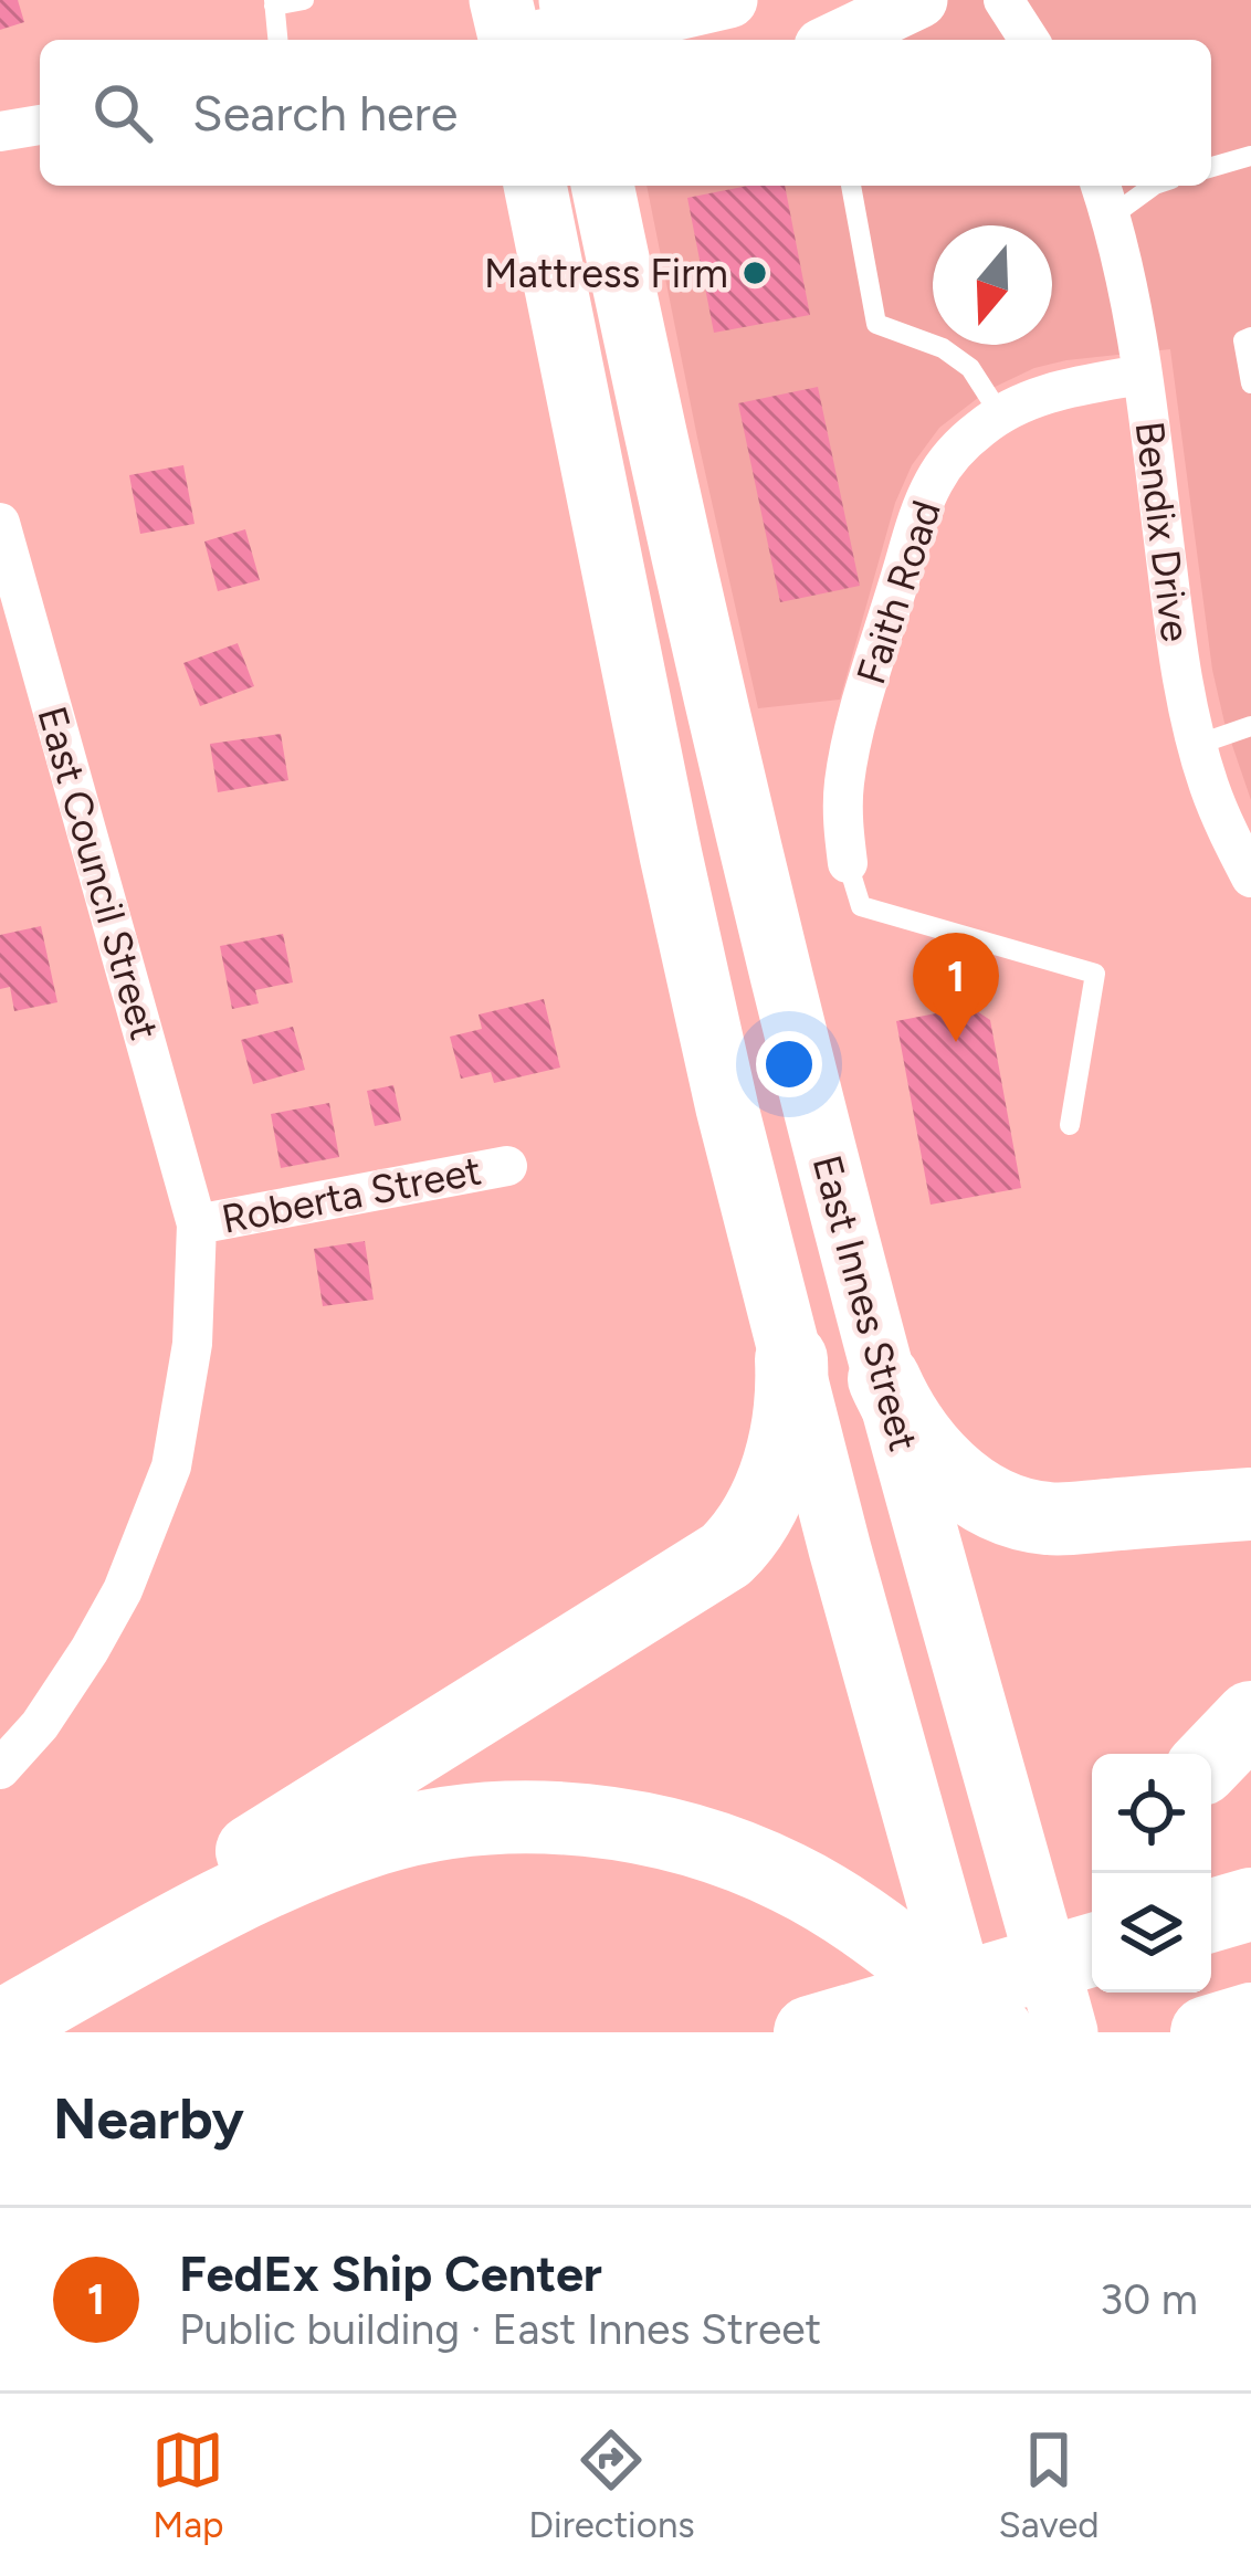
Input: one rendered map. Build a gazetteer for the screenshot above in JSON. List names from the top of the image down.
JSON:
{
  "streets": {
    "main road": ["East Innes Street"],
    "street": [
      "Bendix Drive",
      "Faith Road",
      "East Council Street",
      "Roberta Street"
    ]
  },
  "crossings": [
    ["Bendix Drive", "Faith Road"],
    ["East Council Street", "Roberta Street"]
  ],
  "places": ["Mattress Firm"],
  "north": "bottom",
  "page": {
    "search": "Search here",
    "pins": "1",
    "heading": "Nearby",
    "list": [
      {
        "mark": "1",
        "name": "FedEx Ship Center",
        "note": "Public building · East Innes Street",
        "value": "30 m"
      }
    ],
    "nav": ["Map", "Directions", "Saved"]
  }
}
